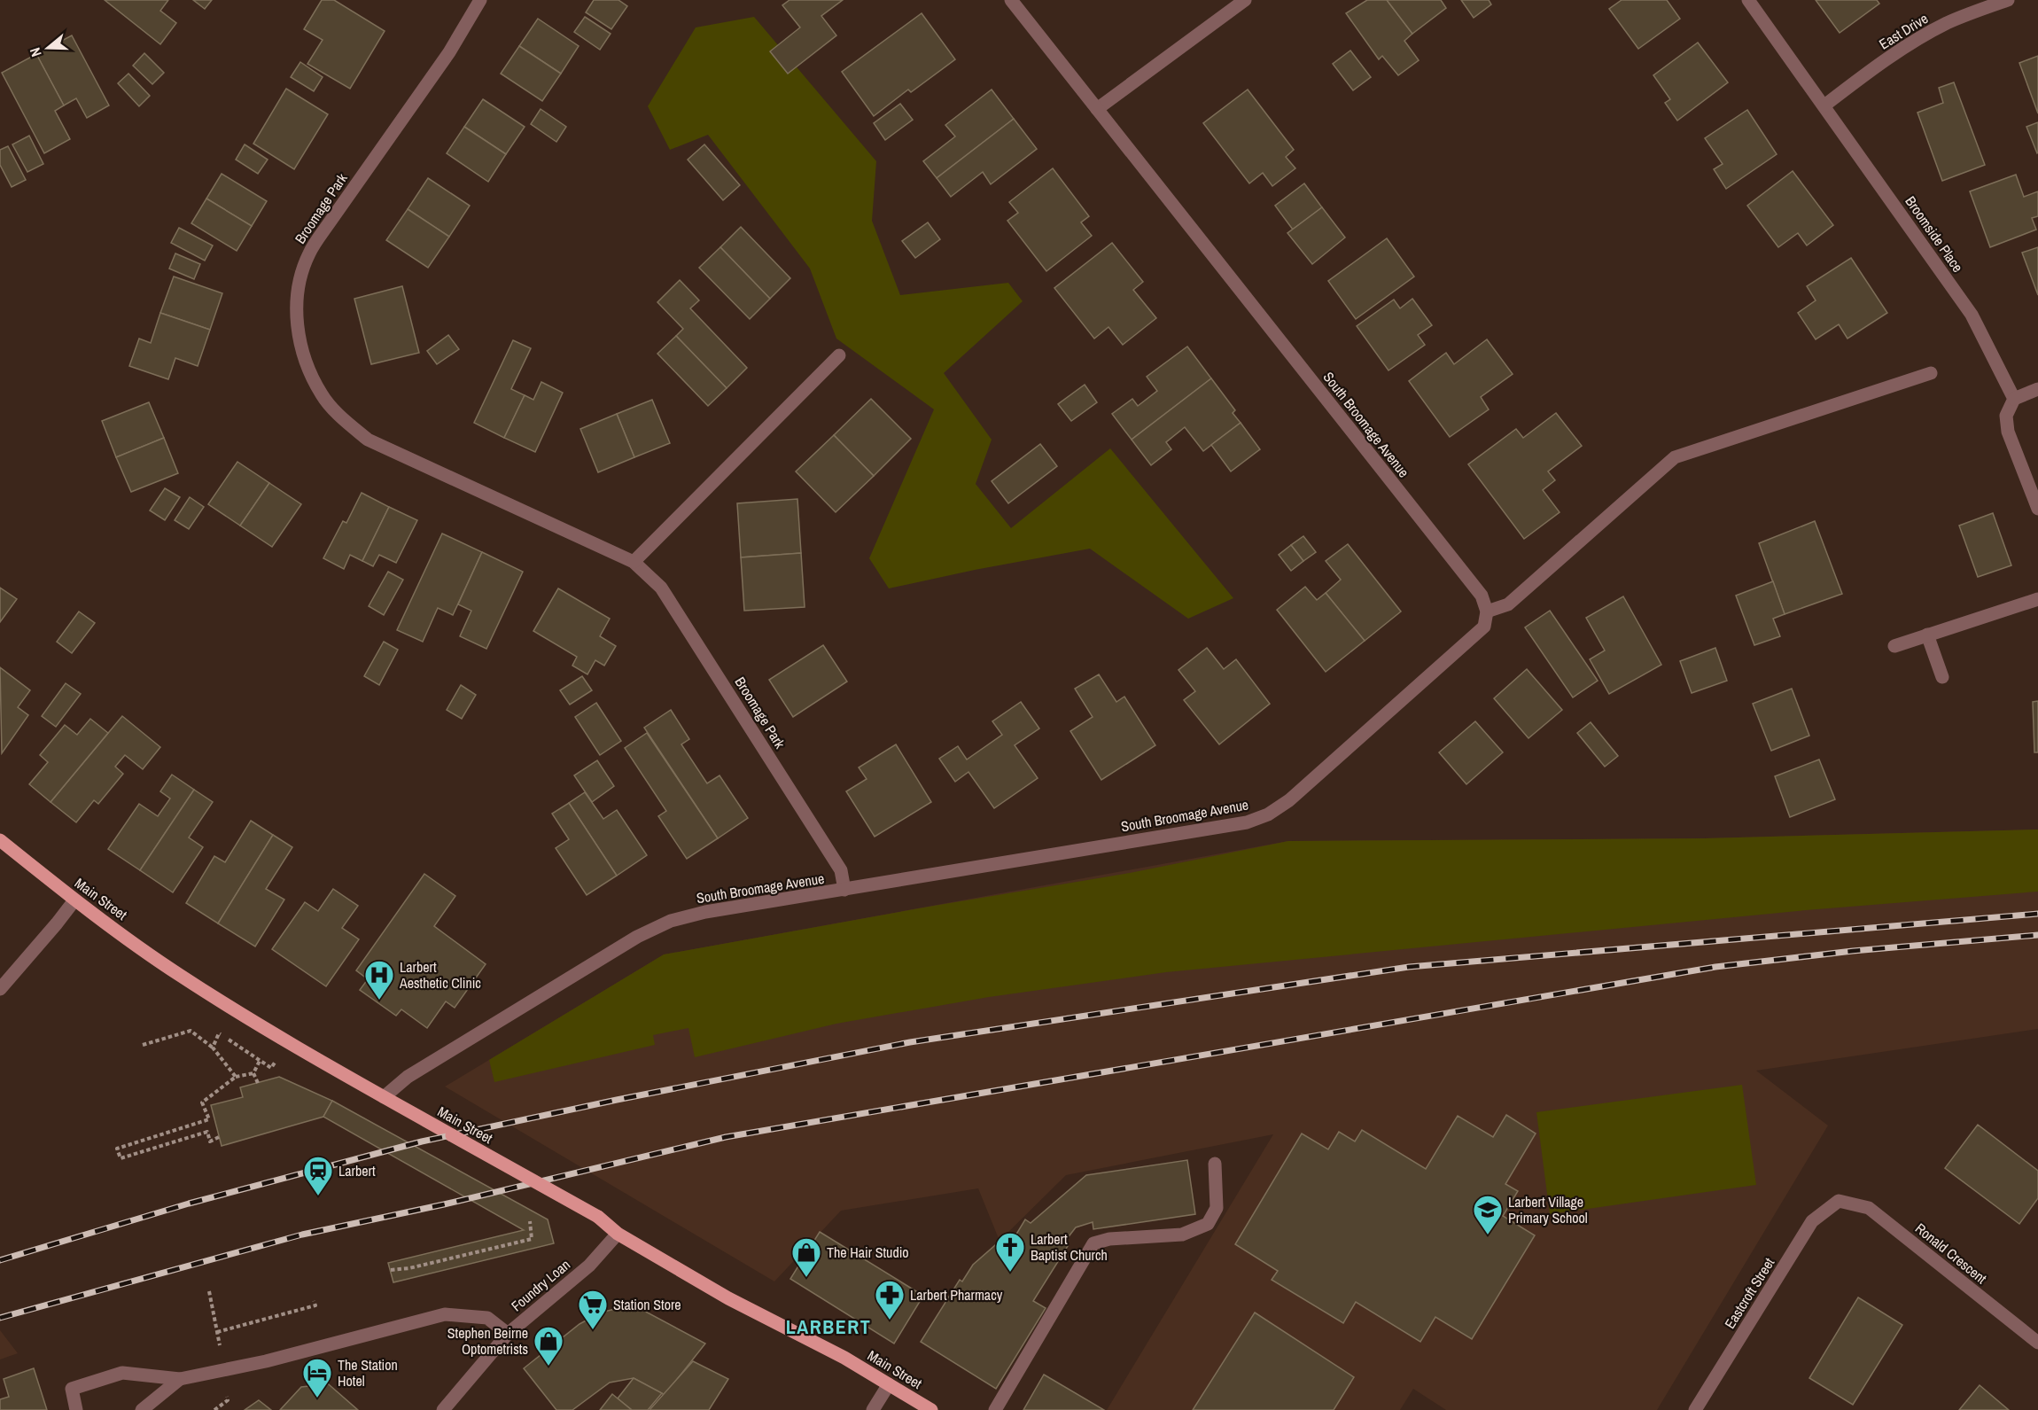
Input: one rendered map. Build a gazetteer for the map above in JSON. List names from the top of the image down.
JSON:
{
  "streets": {
    "main road": ["Main Street"],
    "street": [
      "East Drive",
      "Broomage Park",
      "Broomside Place",
      "South Broomage Avenue",
      "Ronald Crescent",
      "Foundry Loan",
      "Eastcroft Street"
    ]
  },
  "crossings": [
    ["East Drive", "Broomside Place"],
    ["Broomage Park", "South Broomage Avenue"],
    ["South Broomage Avenue", "Main Street"],
    ["Main Street", "Foundry Loan"],
    ["Ronald Crescent", "Eastcroft Street"]
  ],
  "districts": ["LARBERT"],
  "places": {
    "hospital": ["Larbert Aesthetic Clinic"],
    "station": ["Larbert"],
    "school or university": ["Larbert Village Primary School"],
    "church": ["Larbert Baptist Church"],
    "shop": ["The Hair Studio", "Stephen Beirne Optometrists"],
    "pharmacy": ["Larbert Pharmacy"],
    "supermarket": ["Station Store"],
    "hotel": ["The Station Hotel"]
  },
  "north": "left"
}
